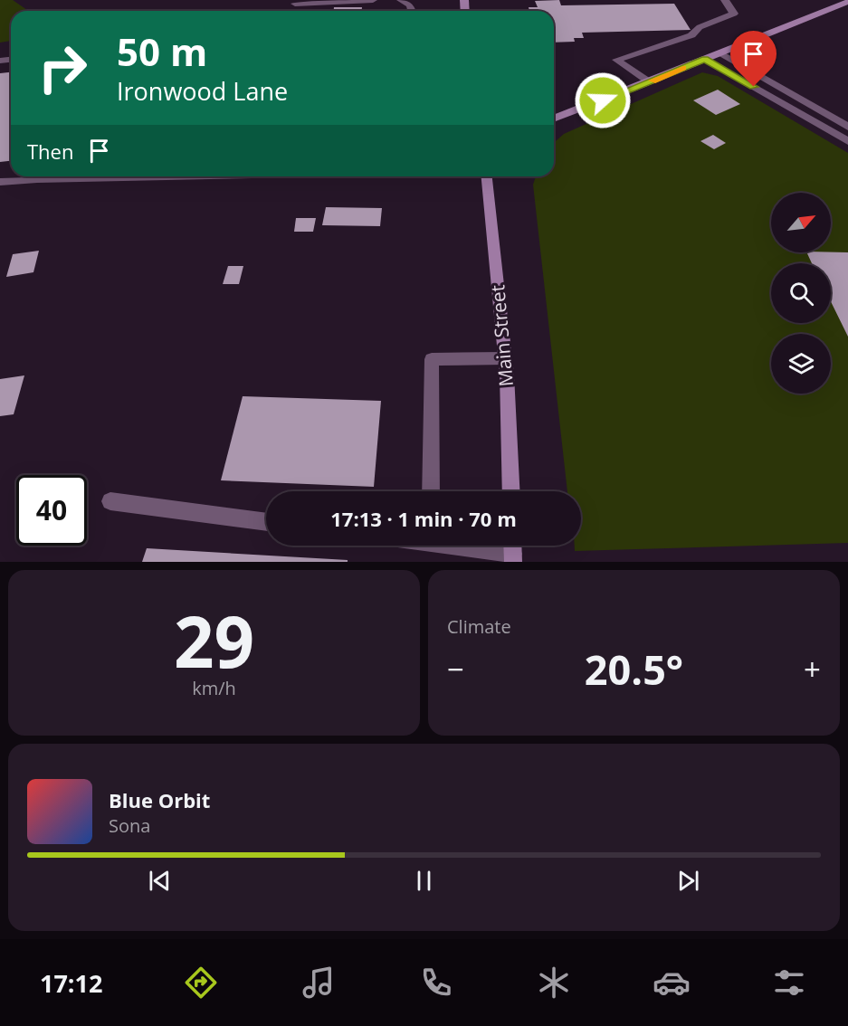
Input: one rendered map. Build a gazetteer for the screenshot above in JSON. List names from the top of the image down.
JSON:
{
  "streets": {
    "street": ["Main Street"]
  },
  "north": "top right",
  "page": {
    "turn": ["50 m", "Ironwood Lane"],
    "then": "Then",
    "limit": "40",
    "trip": "17:13 · 1 min · 70 m",
    "tile": [
      ["29", "km/h"],
      "Climate"
    ],
    "heat": ["−", "20.5°", "+"],
    "song": ["Blue Orbit", "Sona"],
    "tabs": "17:12"
  }
}
